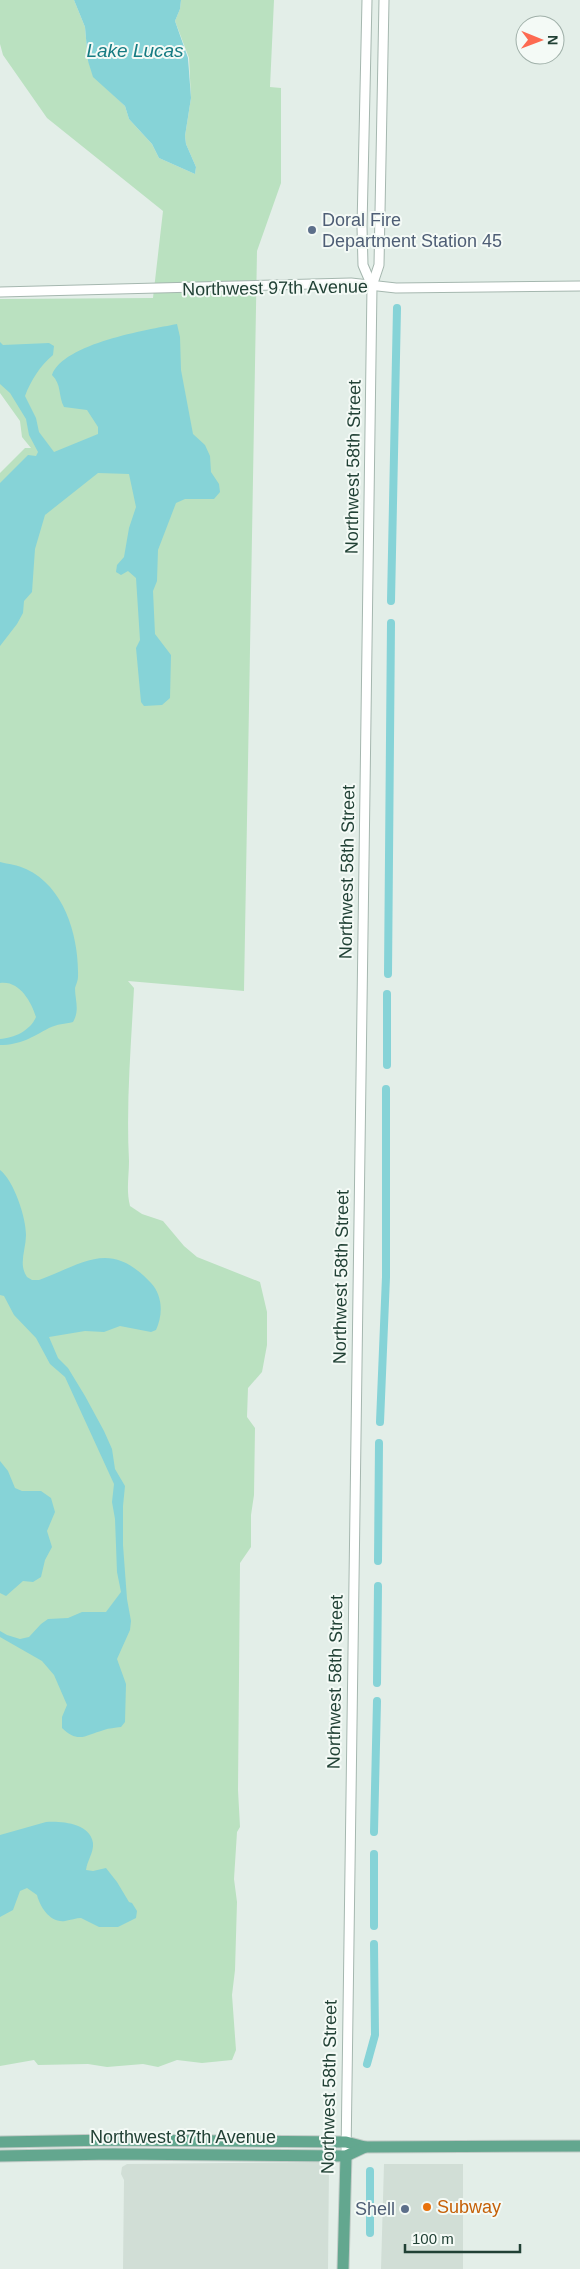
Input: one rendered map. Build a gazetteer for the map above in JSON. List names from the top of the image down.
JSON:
{
  "streets": {
    "main road": ["Northwest 58th Street", "Northwest 87th Avenue"],
    "street": ["Northwest 97th Avenue"]
  },
  "crossings": [
    ["Northwest 97th Avenue", "Northwest 58th Street"],
    ["Northwest 58th Street", "Northwest 87th Avenue"]
  ],
  "water": ["Lake Lucas"],
  "places": ["Doral Fire Department Station 45", "Subway", "Shell"],
  "scale_bar": "100 m",
  "north": "right"
}
